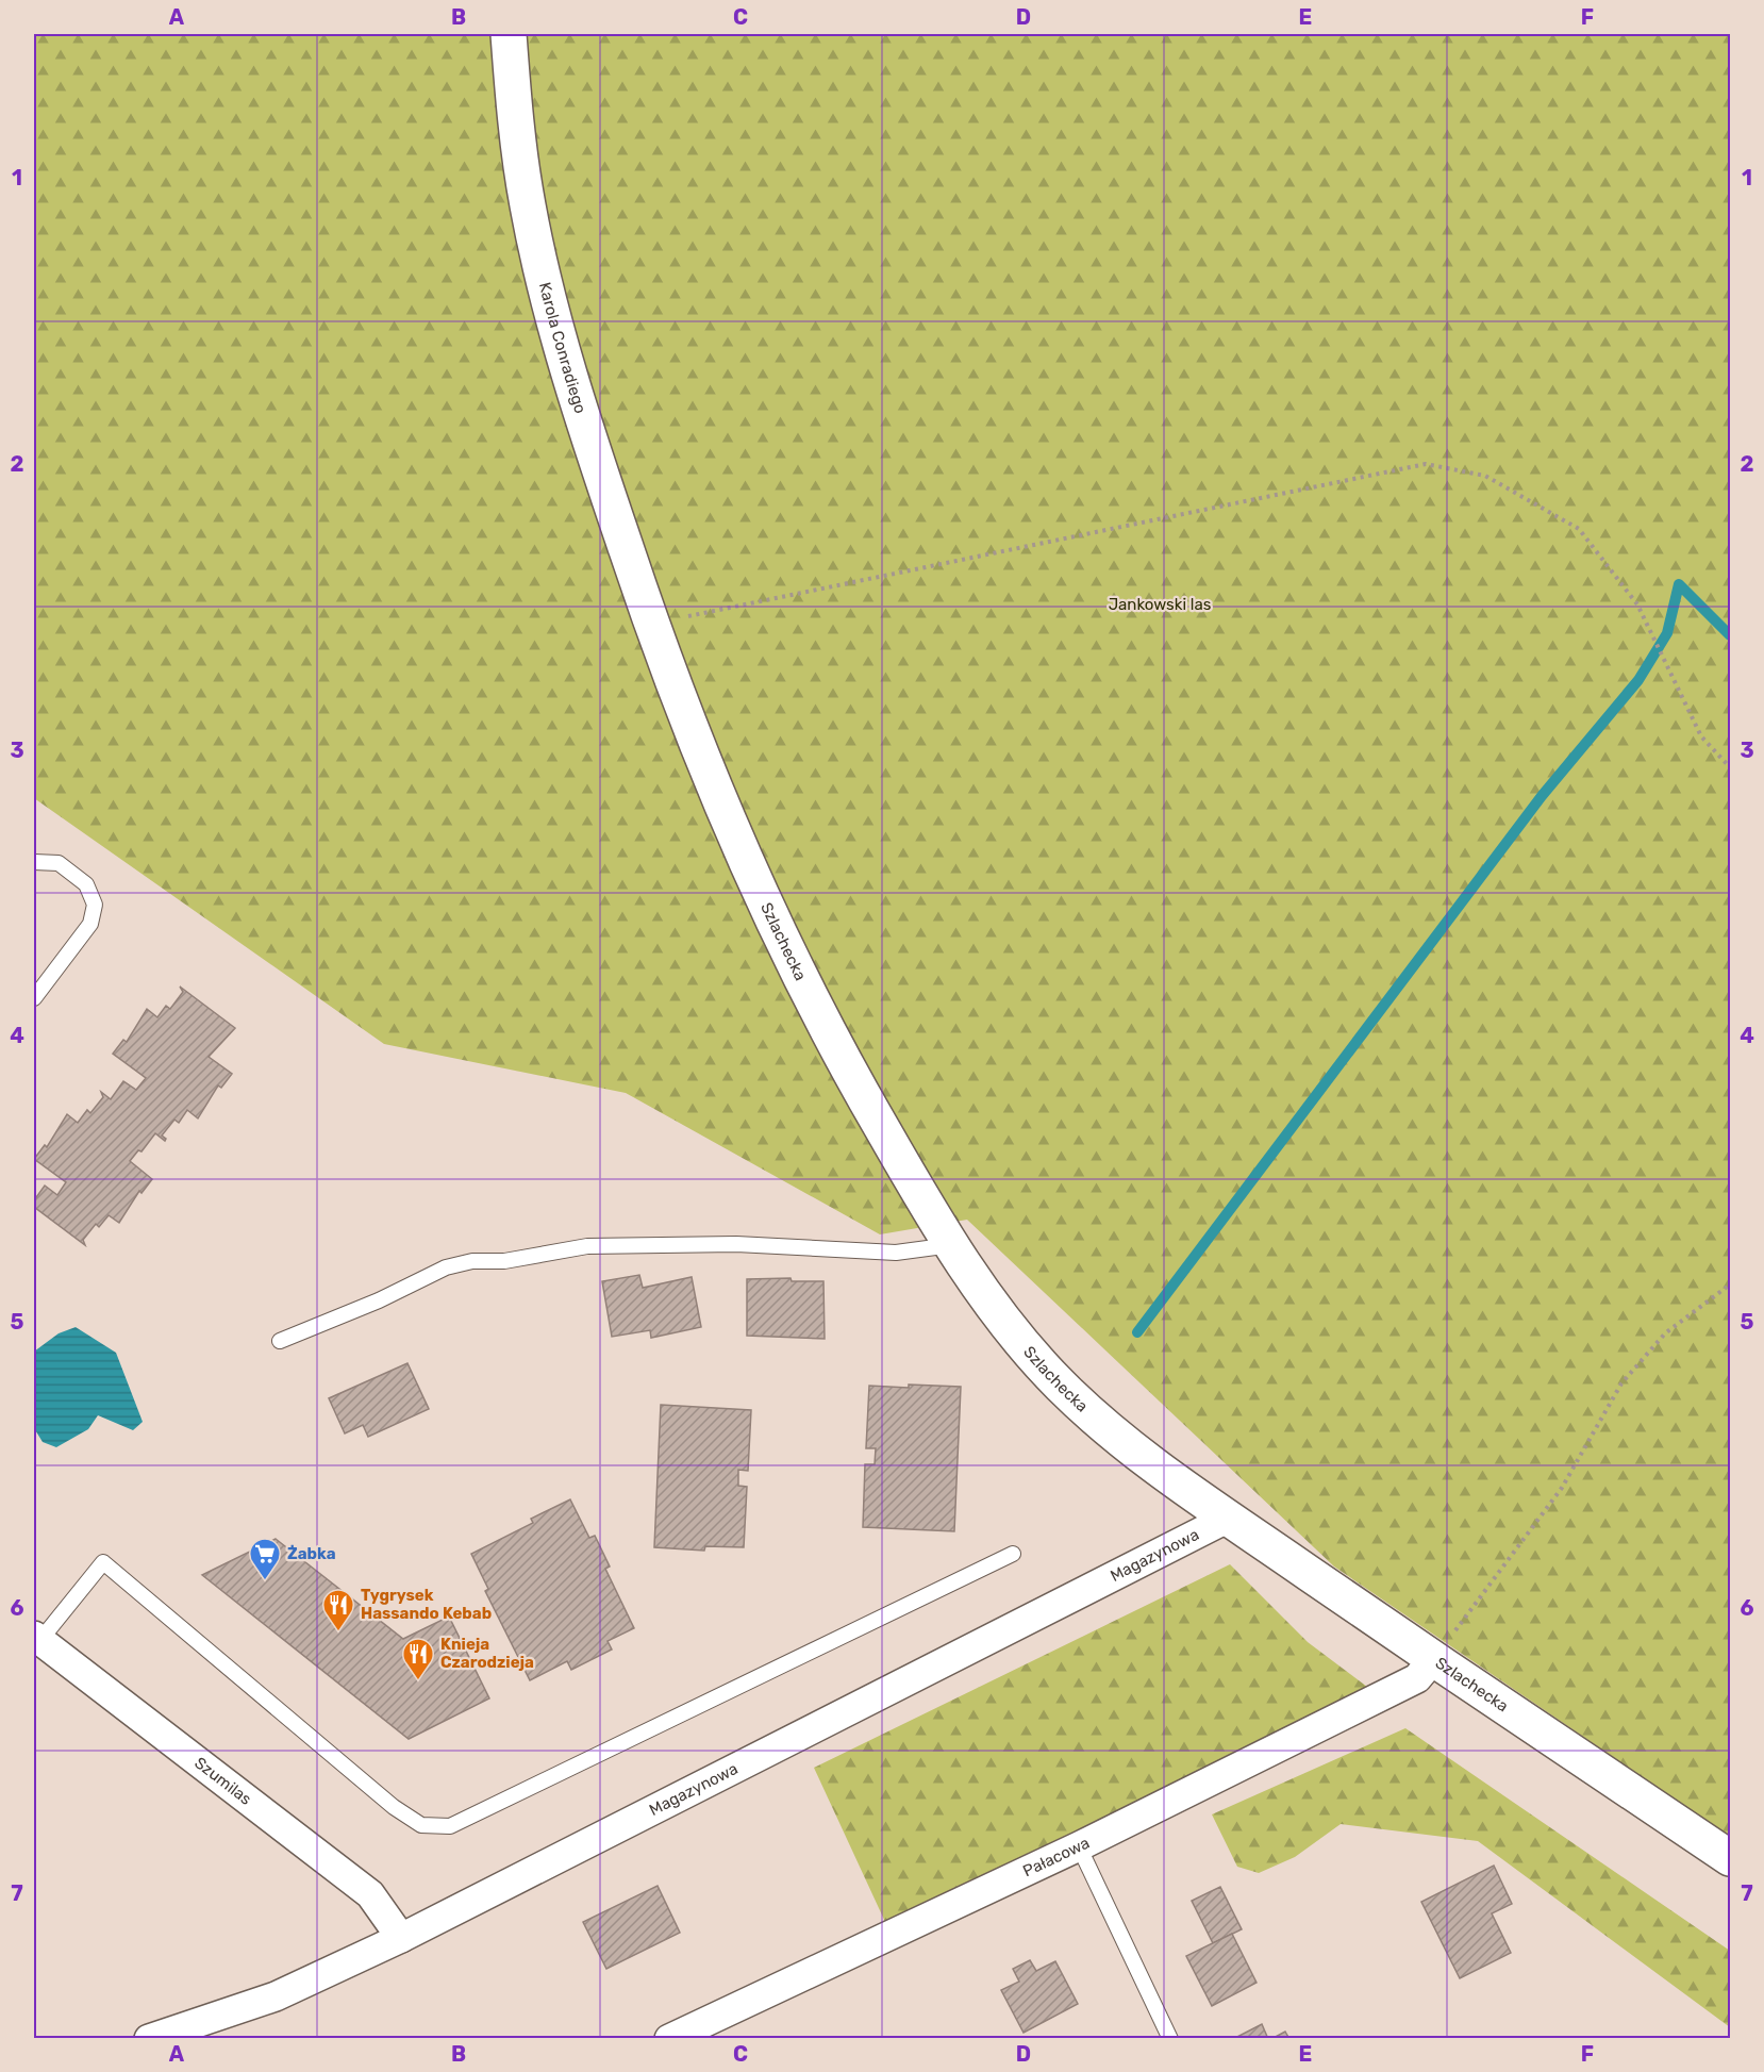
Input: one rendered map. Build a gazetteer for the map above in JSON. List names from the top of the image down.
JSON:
{
  "streets": {
    "street": [
      "Karola Conradiego",
      "Szlachecka",
      "Magazynowa",
      "Szumilas",
      "Pałacowa"
    ]
  },
  "crossings": [
    ["Karola Conradiego", "Szlachecka"],
    ["Szlachecka", "Magazynowa"],
    ["Szlachecka", "Pałacowa"],
    ["Magazynowa", "Szumilas"]
  ],
  "parks": ["Jankowski las"],
  "places": {
    "supermarket": ["Żabka"],
    "restaurant": ["Tygrysek Hassando Kebab", "Knieja Czarodzieja"]
  },
  "grid": {
    "columns": [
      "A",
      "B",
      "C",
      "D",
      "E",
      "F"
    ],
    "rows": [
      "1",
      "2",
      "3",
      "4",
      "5",
      "6",
      "7"
    ]
  }
}
